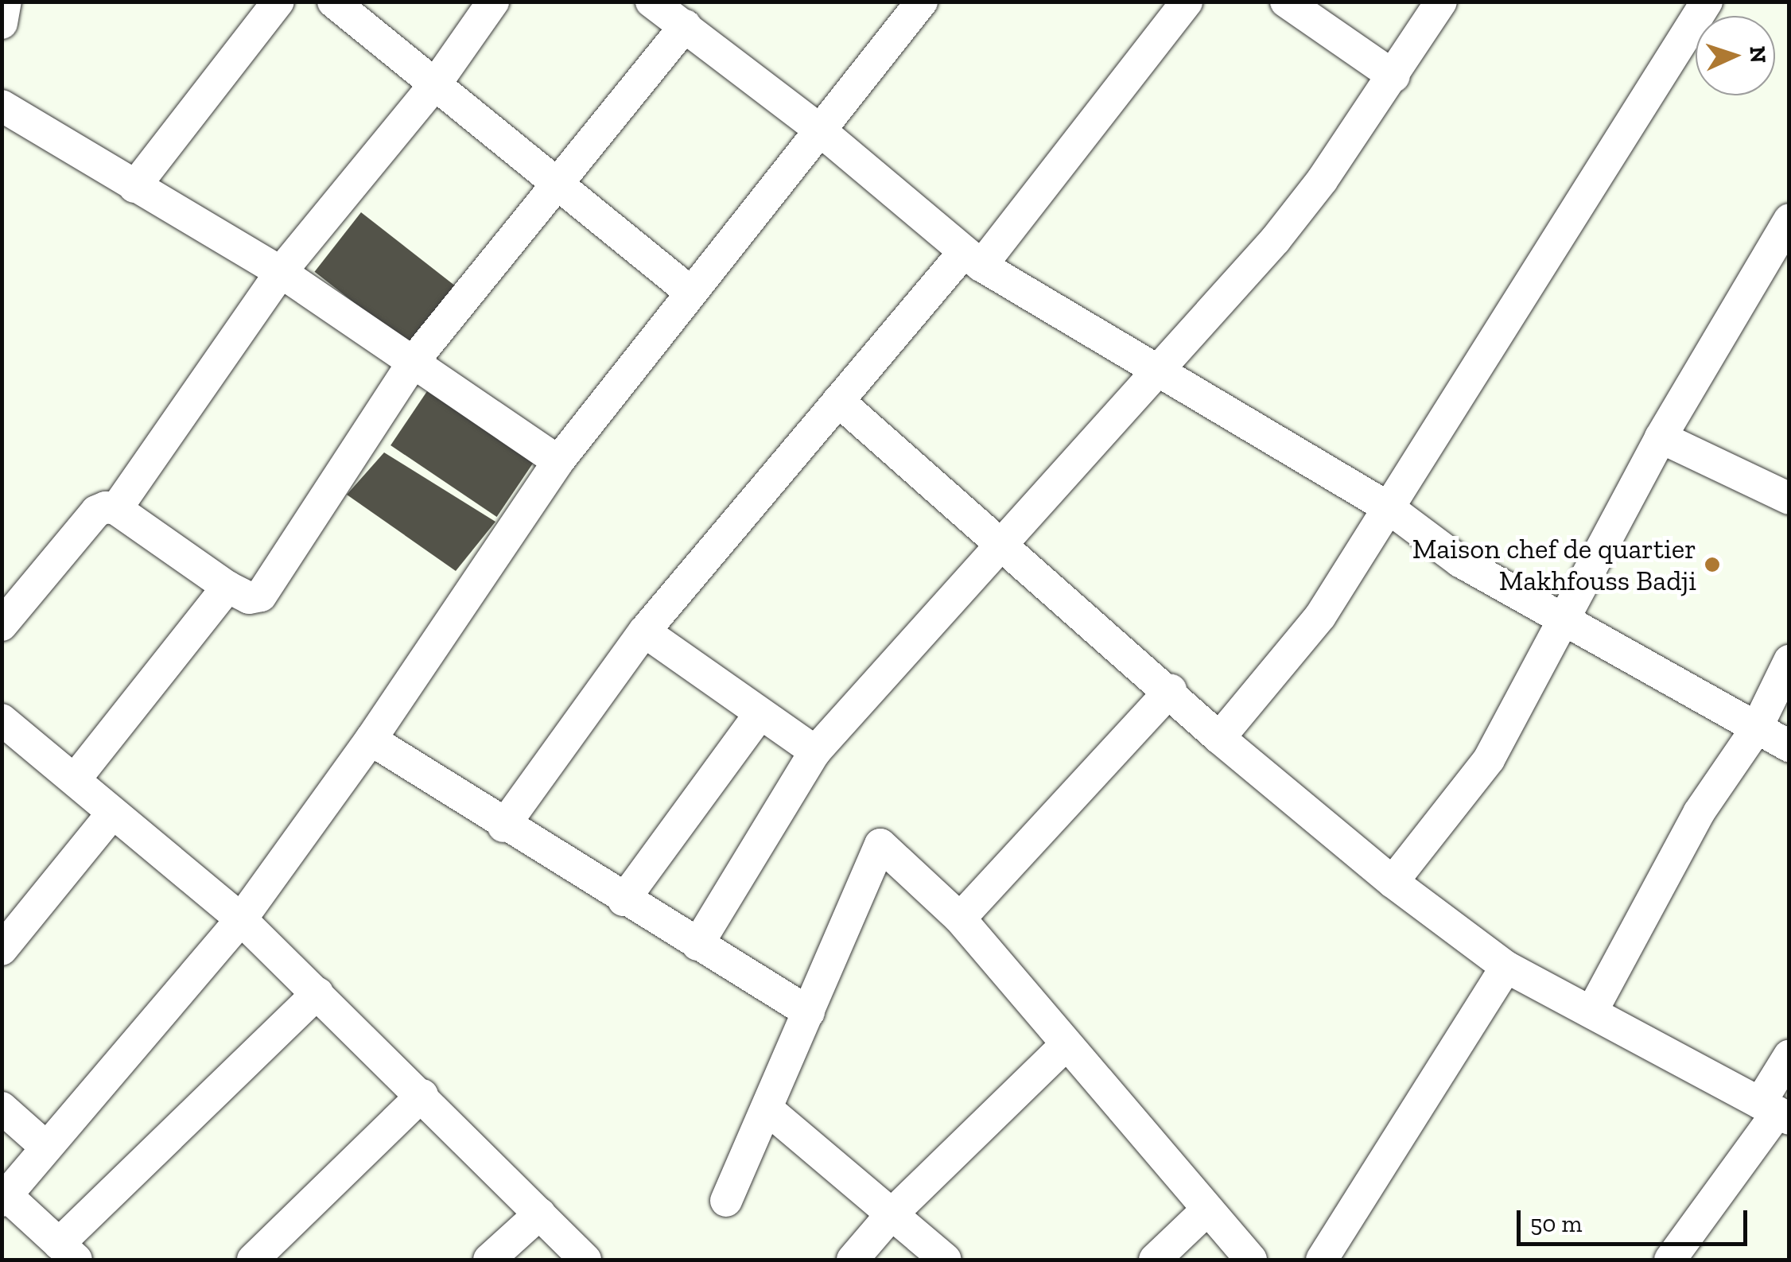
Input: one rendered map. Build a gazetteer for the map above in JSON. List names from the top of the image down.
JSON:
{
  "places": ["Maison chef de quartier Makhfouss Badji"],
  "scale_bar": "50 m",
  "north": "right"
}
